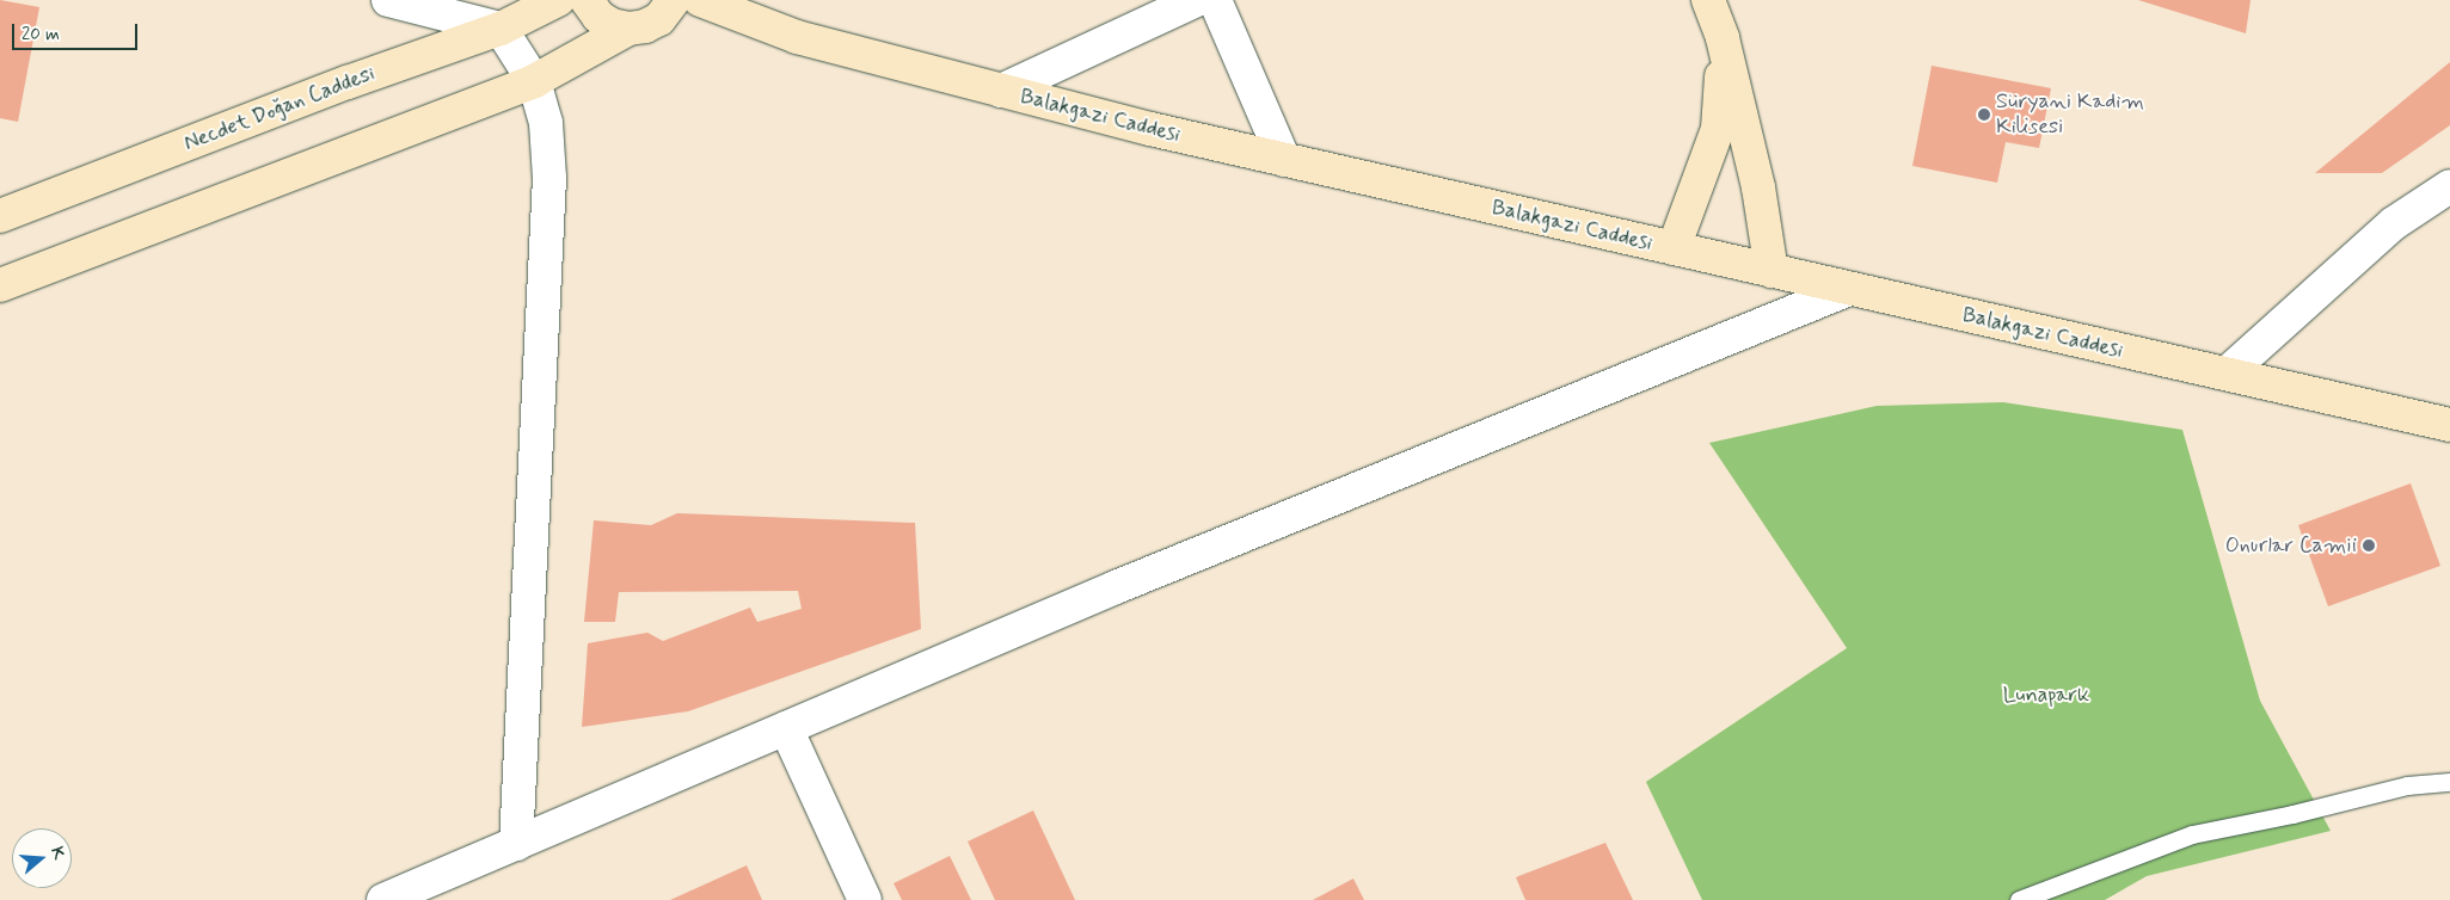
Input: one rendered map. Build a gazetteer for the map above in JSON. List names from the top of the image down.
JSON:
{
  "streets": {
    "main road": ["Necdet Doğan Caddesi", "Balakgazi Caddesi"]
  },
  "parks": ["Lunapark"],
  "places": ["Süryani Kadim Kilisesi", "Onurlar Camii"],
  "scale_bar": "20 m",
  "north": "right"
}
